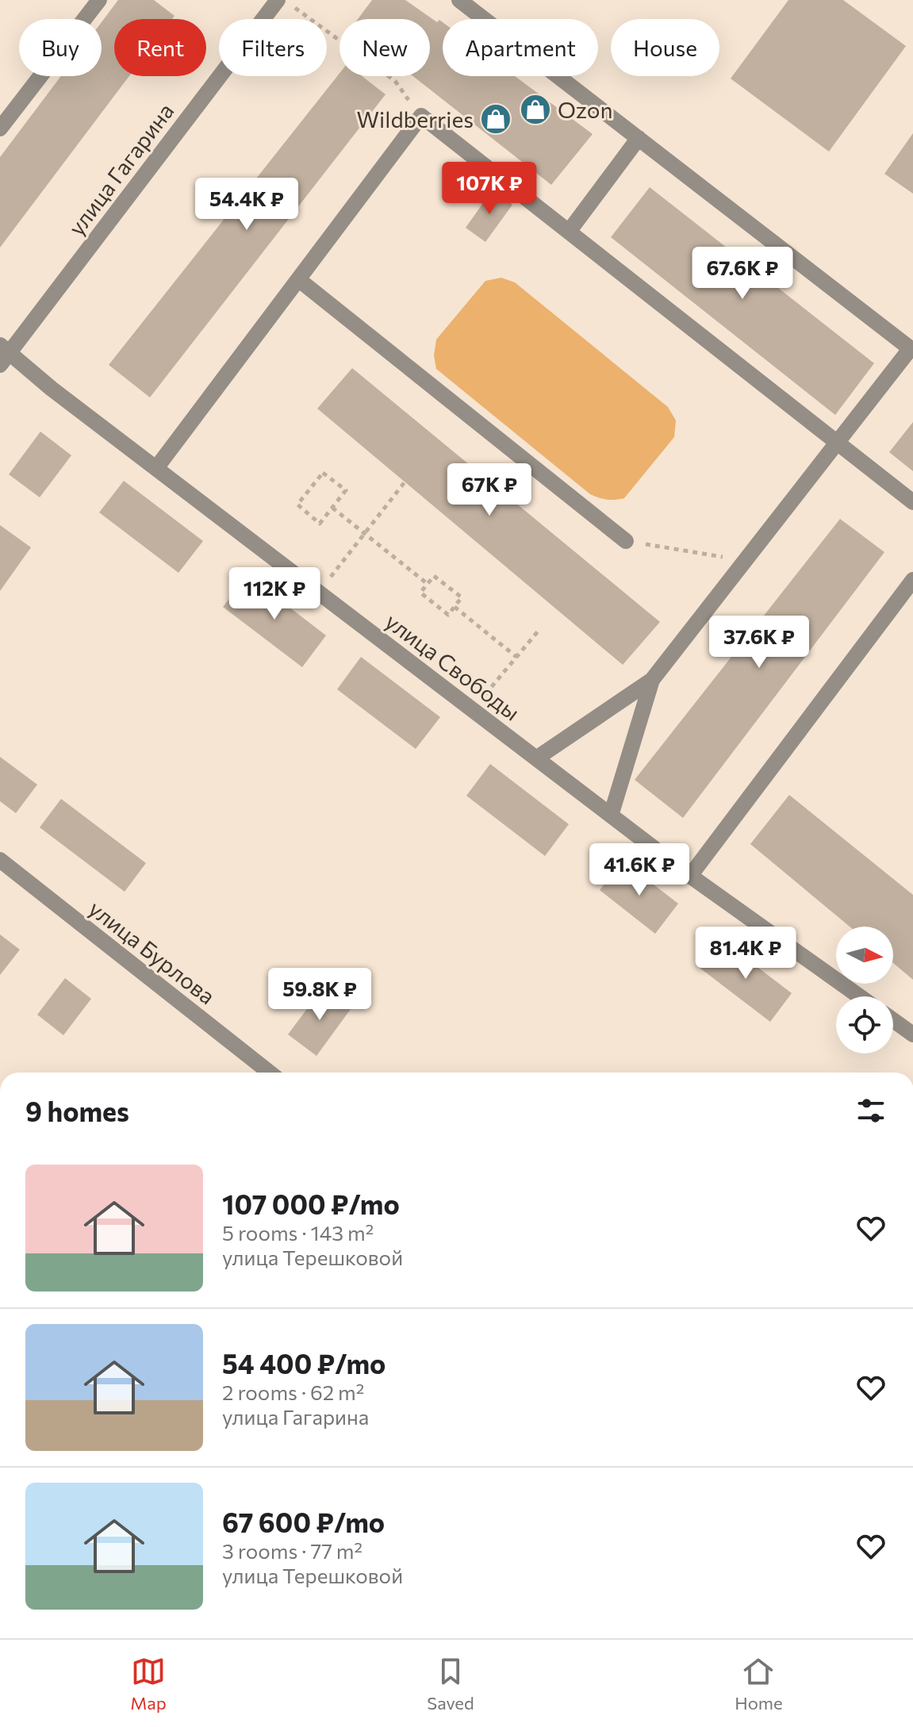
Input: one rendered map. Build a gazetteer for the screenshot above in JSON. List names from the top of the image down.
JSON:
{
  "streets": {
    "street": ["улица Гагарина", "улица Свободы", "улица Бурлова"]
  },
  "crossings": [
    ["улица Гагарина", "улица Свободы"]
  ],
  "places": {
    "shop": ["Ozon", "Wildberries"]
  },
  "north": "right",
  "page": {
    "chip": [
      "Buy",
      "Rent",
      "Filters",
      "New",
      "Apartment",
      "House"
    ],
    "price": [
      "107K ₽",
      "54.4K ₽",
      "67.6K ₽",
      "67K ₽",
      "112K ₽",
      "37.6K ₽",
      "41.6K ₽",
      "81.4K ₽",
      "59.8K ₽"
    ],
    "heading": "9 homes",
    "list": [
      {
        "name": "107 000 ₽/mo",
        "note": "5 rooms · 143 m² · улица Терешковой"
      },
      {
        "name": "54 400 ₽/mo",
        "note": "2 rooms · 62 m² · улица Гагарина"
      },
      {
        "name": "67 600 ₽/mo",
        "note": "3 rooms · 77 m² · улица Терешковой"
      }
    ],
    "tabs": ["Map", "Saved", "Home"]
  }
}
